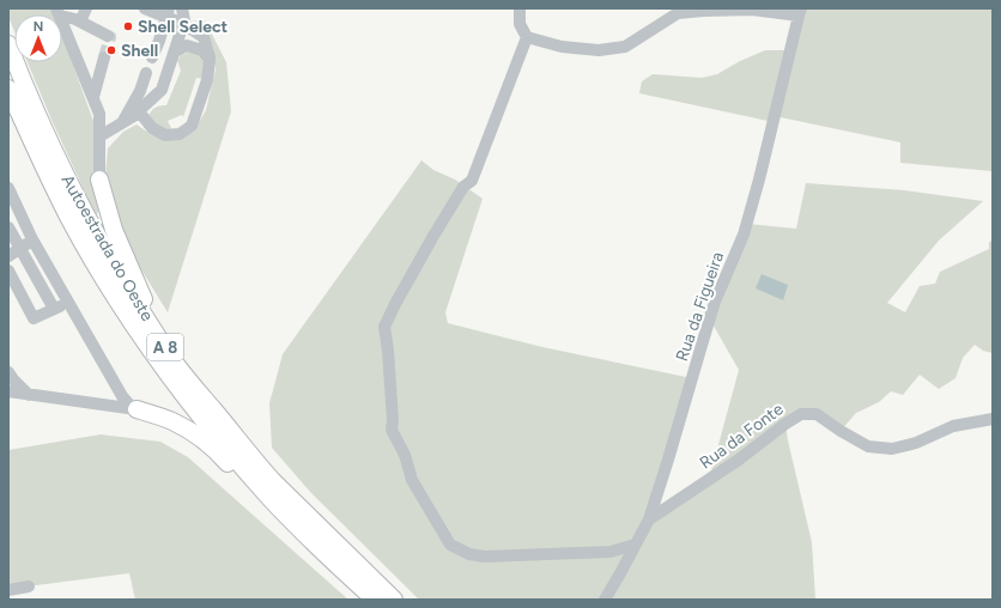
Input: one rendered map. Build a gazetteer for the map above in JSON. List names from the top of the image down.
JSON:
{
  "streets": {
    "highway": ["Autoestrada do Oeste", "A 8"],
    "street": ["Rua da Figueira", "Rua da Fonte"]
  },
  "crossings": [
    ["Rua da Figueira", "Rua da Fonte"]
  ],
  "places": ["Shell Select", "Shell"],
  "north": "top"
}
